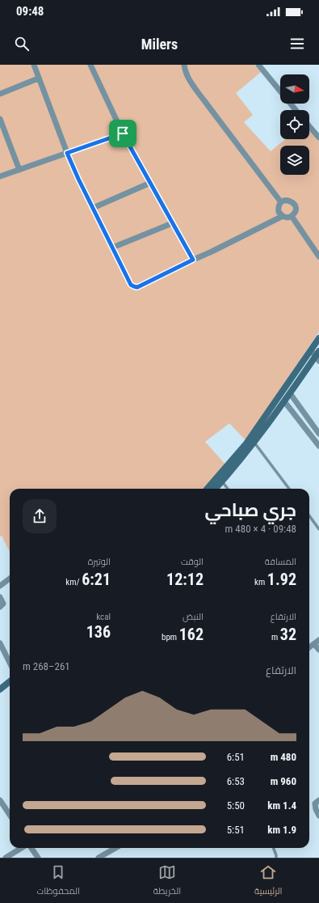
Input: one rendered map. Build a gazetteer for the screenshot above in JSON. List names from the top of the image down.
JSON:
{
  "north": "right",
  "page": {
    "status": "09:48",
    "header": "Milers",
    "heading": ["جري صباحي", "09:48 · 4 × 480 m"],
    "stats": [
      ["المسافة", "1.92 km"],
      ["الوقت", "12:12"],
      ["الوتيرة", "6:21 /km"],
      ["الارتفاع", "32 m"],
      ["النبض", "162 bpm"],
      ["kcal", "136"]
    ],
    "chart": ["الارتفاع", "261–268 m"],
    "list": [
      {
        "name": "480 m",
        "note": "6:51"
      },
      {
        "name": "960 m",
        "note": "6:53"
      },
      {
        "name": "1.4 km",
        "note": "5:50"
      },
      {
        "name": "1.9 km",
        "note": "5:51"
      }
    ],
    "tabs": ["الرئيسية", "الخريطة", "المحفوظات"]
  }
}
